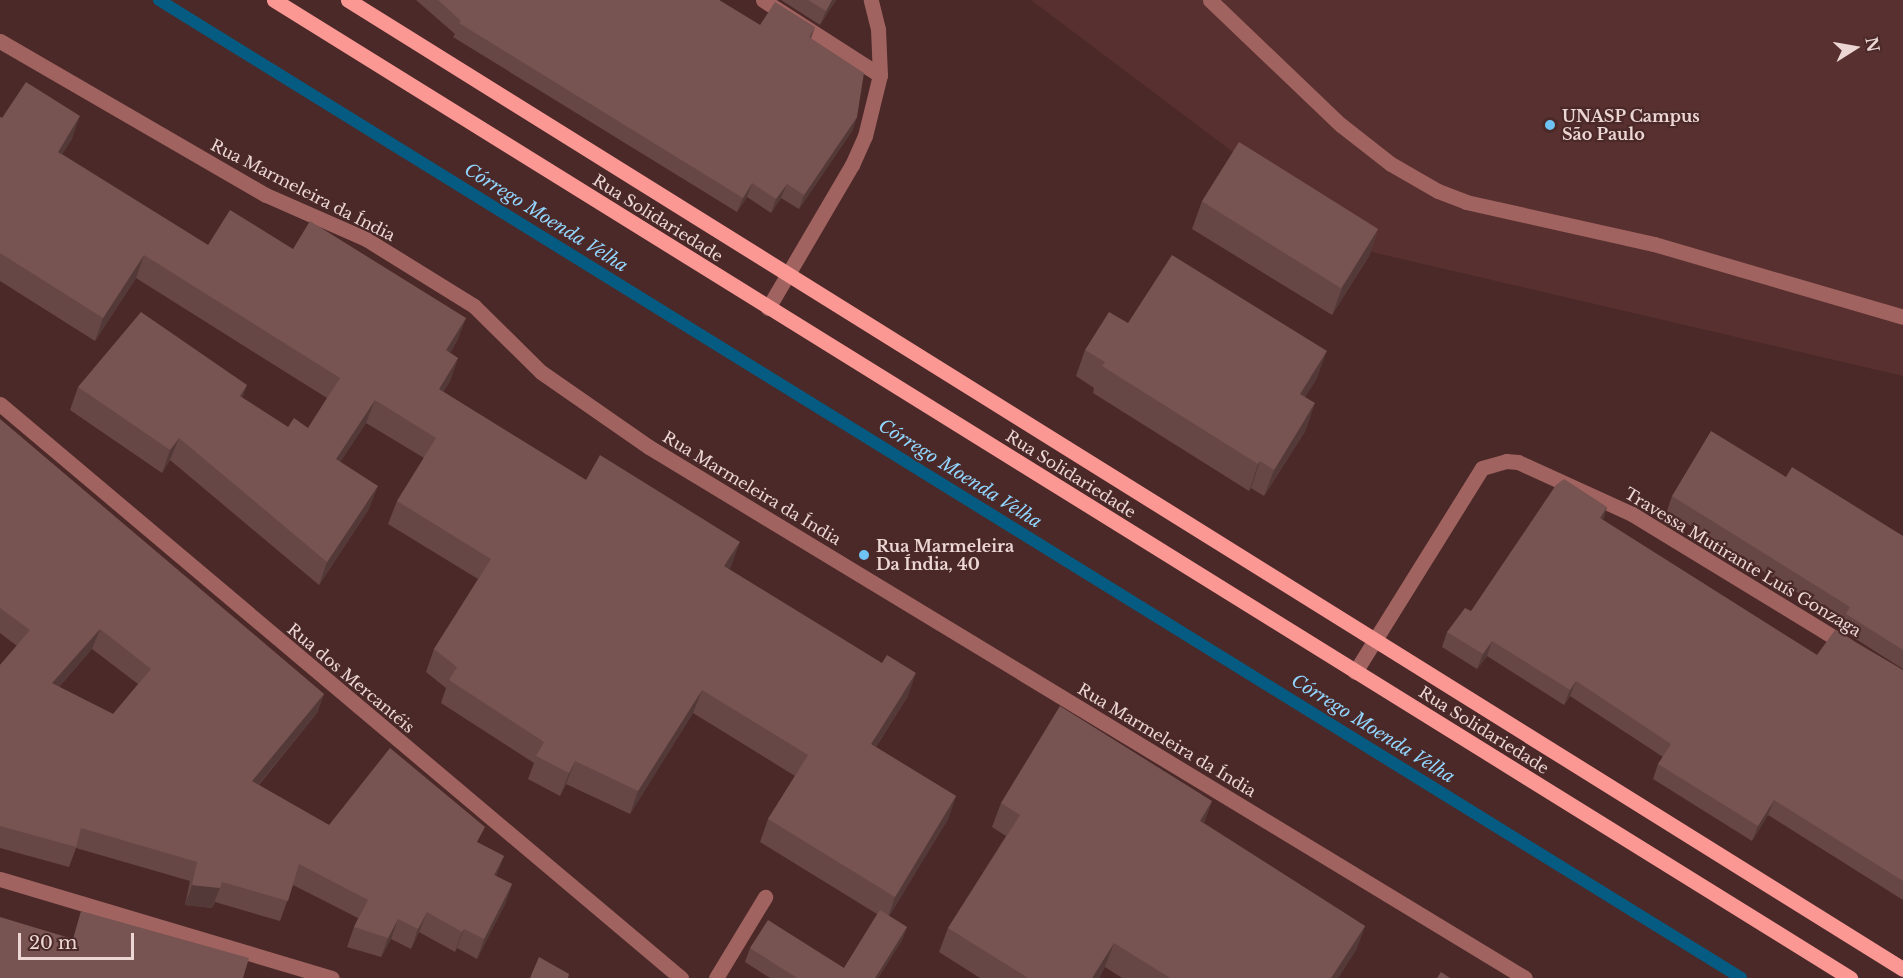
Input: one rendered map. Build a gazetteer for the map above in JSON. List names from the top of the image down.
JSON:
{
  "streets": {
    "main road": ["Rua Solidariedade"],
    "street": ["Rua Marmeleira da Índia", "Travessa Mutirante Luís Gonzaga", "Rua dos Mercantéis"]
  },
  "crossings": [
    ["Rua Solidariedade", "Travessa Mutirante Luís Gonzaga"]
  ],
  "water": ["Córrego Moenda Velha"],
  "places": ["UNASP Campus São Paulo", "Rua Marmeleira Da Índia, 40"],
  "scale_bar": "20 m",
  "north": "right"
}
